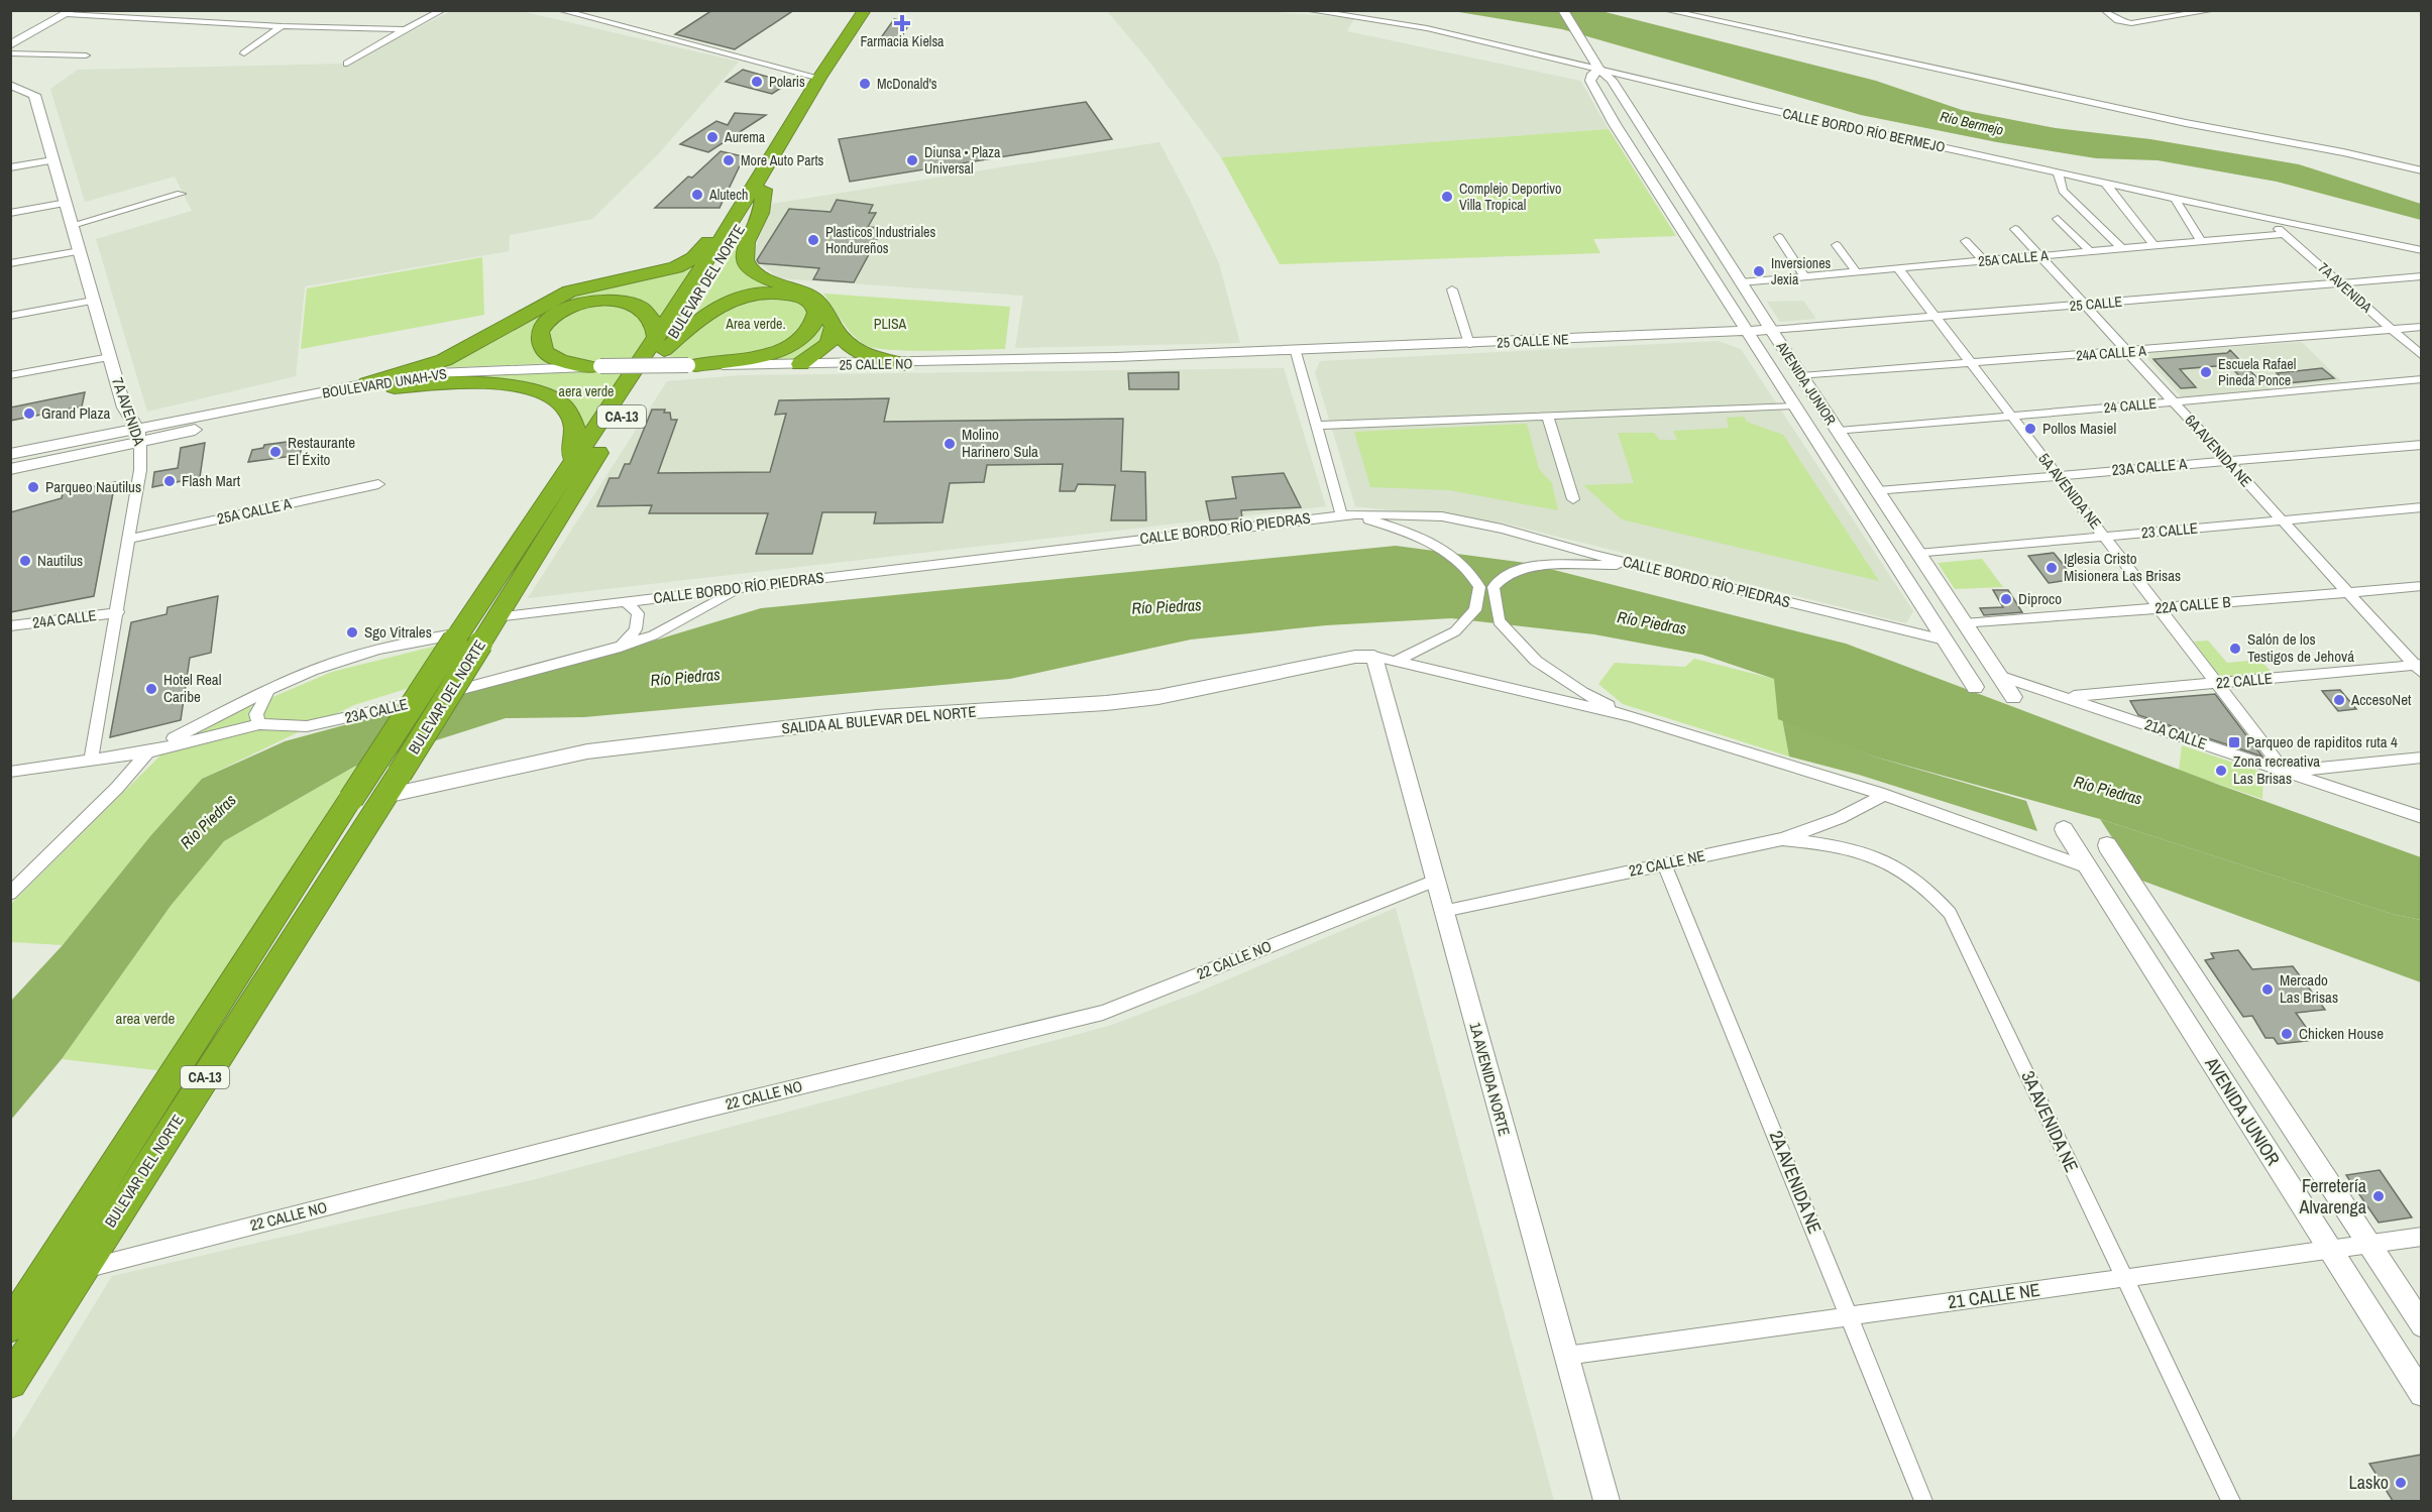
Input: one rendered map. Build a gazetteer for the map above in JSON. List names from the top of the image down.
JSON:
{
  "streets": {
    "highway": ["BULEVAR DEL NORTE", "CA-13"],
    "main road": [
      "7A AVENIDA",
      "25 CALLE NE",
      "25 CALLE NO",
      "BOULEVARD UNAH-VS",
      "AVENIDA JUNIOR",
      "SALIDA AL BULEVAR DEL NORTE",
      "1A AVENIDA NORTE"
    ],
    "street": [
      "CALLE BORDO RÍO BERMEJO",
      "25A CALLE A",
      "25 CALLE",
      "24A CALLE A",
      "24 CALLE",
      "6A AVENIDA NE",
      "23A CALLE A",
      "5A AVENIDA NE",
      "CALLE BORDO RÍO PIEDRAS",
      "23 CALLE",
      "22A CALLE B",
      "24A CALLE",
      "22 CALLE",
      "23A CALLE",
      "21A CALLE",
      "22 CALLE NE",
      "22 CALLE NO",
      "3A AVENIDA NE",
      "2A AVENIDA NE",
      "21 CALLE NE"
    ]
  },
  "crossings": [
    ["CALLE BORDO RÍO BERMEJO", "7A AVENIDA"],
    ["CALLE BORDO RÍO BERMEJO", "AVENIDA JUNIOR"],
    ["25A CALLE A", "7A AVENIDA"],
    ["25A CALLE A", "AVENIDA JUNIOR"],
    ["25A CALLE A", "6A AVENIDA NE"],
    ["25A CALLE A", "5A AVENIDA NE"],
    ["BULEVAR DEL NORTE", "CALLE BORDO RÍO PIEDRAS"],
    ["BULEVAR DEL NORTE", "23A CALLE"],
    ["BULEVAR DEL NORTE", "SALIDA AL BULEVAR DEL NORTE"],
    ["BULEVAR DEL NORTE", "22 CALLE NO"],
    ["7A AVENIDA", "25 CALLE"],
    ["7A AVENIDA", "24A CALLE A"],
    ["7A AVENIDA", "BOULEVARD UNAH-VS"],
    ["7A AVENIDA", "24A CALLE"],
    ["7A AVENIDA", "23A CALLE"],
    ["25 CALLE", "25 CALLE NE"],
    ["25 CALLE", "AVENIDA JUNIOR"],
    ["25 CALLE", "6A AVENIDA NE"],
    ["25 CALLE", "5A AVENIDA NE"],
    ["25 CALLE NE", "25 CALLE NO"],
    ["25 CALLE NE", "AVENIDA JUNIOR"],
    ["24A CALLE A", "AVENIDA JUNIOR"],
    ["24A CALLE A", "6A AVENIDA NE"],
    ["24A CALLE A", "5A AVENIDA NE"],
    ["25 CALLE NO", "BOULEVARD UNAH-VS"],
    ["AVENIDA JUNIOR", "24 CALLE"],
    ["AVENIDA JUNIOR", "23A CALLE A"],
    ["AVENIDA JUNIOR", "CALLE BORDO RÍO PIEDRAS"],
    ["AVENIDA JUNIOR", "23 CALLE"],
    ["AVENIDA JUNIOR", "22A CALLE B"],
    ["AVENIDA JUNIOR", "21A CALLE"],
    ["AVENIDA JUNIOR", "21 CALLE NE"],
    ["24 CALLE", "6A AVENIDA NE"],
    ["24 CALLE", "5A AVENIDA NE"],
    ["6A AVENIDA NE", "23A CALLE A"],
    ["6A AVENIDA NE", "23 CALLE"],
    ["6A AVENIDA NE", "22A CALLE B"],
    ["6A AVENIDA NE", "22 CALLE"],
    ["23A CALLE A", "5A AVENIDA NE"],
    ["5A AVENIDA NE", "23 CALLE"],
    ["5A AVENIDA NE", "22A CALLE B"],
    ["5A AVENIDA NE", "22 CALLE"],
    ["5A AVENIDA NE", "21A CALLE"],
    ["CALLE BORDO RÍO PIEDRAS", "23A CALLE"],
    ["22 CALLE", "21A CALLE"],
    ["SALIDA AL BULEVAR DEL NORTE", "1A AVENIDA NORTE"],
    ["22 CALLE NE", "1A AVENIDA NORTE"],
    ["22 CALLE NE", "3A AVENIDA NE"],
    ["22 CALLE NE", "2A AVENIDA NE"],
    ["22 CALLE NO", "1A AVENIDA NORTE"],
    ["1A AVENIDA NORTE", "21 CALLE NE"],
    ["3A AVENIDA NE", "21 CALLE NE"],
    ["2A AVENIDA NE", "21 CALLE NE"]
  ],
  "water": ["Río Bermejo", "Río Piedras"],
  "parks": [
    "Area verde.",
    "PLISA",
    "aera verde",
    "area verde"
  ],
  "places": {
    "health": ["Farmacia Kielsa"],
    "other": [
      "Polaris",
      "McDonald's",
      "Aurema",
      "More Auto Parts",
      "Diunsa • Plaza Universal",
      "Alutech",
      "Complejo Deportivo Villa Tropical",
      "Plasticos Industriales Hondureños",
      "Inversiones Jexia",
      "Escuela Rafael Pineda Ponce",
      "Grand Plaza",
      "Pollos Masiel",
      "Molino Harinero Sula",
      "Restaurante El Éxito",
      "Flash Mart",
      "Parqueo Nautilus",
      "Nautilus",
      "Iglesia Cristo Misionera Las Brisas",
      "Diproco",
      "Sgo Vitrales",
      "Salón de los Testigos de Jehová",
      "Hotel Real Caribe",
      "AccesoNet",
      "Zona recreativa Las Brisas",
      "Mercado Las Brisas",
      "Chicken House",
      "Ferretería Alvarenga",
      "Lasko"
    ],
    "transit": ["Parqueo de rapiditos ruta 4"]
  }
}
